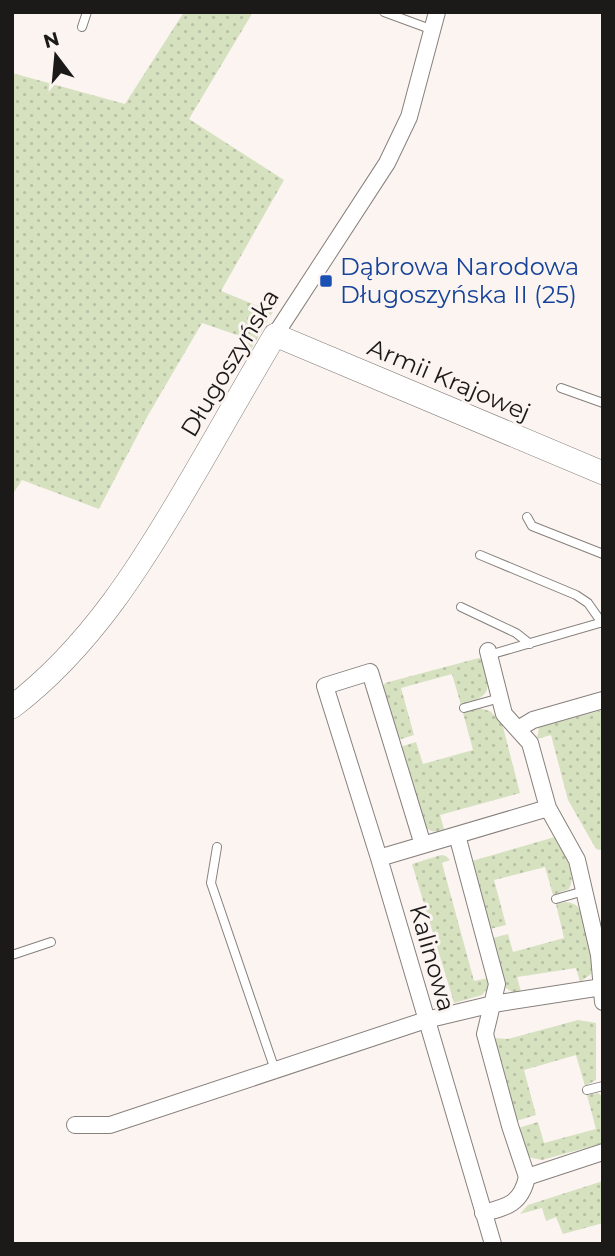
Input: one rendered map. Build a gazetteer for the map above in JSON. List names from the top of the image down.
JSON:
{
  "streets": {
    "street": ["Długoszyńska", "Armii Krajowej", "Kalinowa"]
  },
  "crossings": [
    ["Długoszyńska", "Armii Krajowej"]
  ],
  "places": {
    "transit": ["Dąbrowa Narodowa Długoszyńska II (25)"]
  },
  "north": "top"
}
